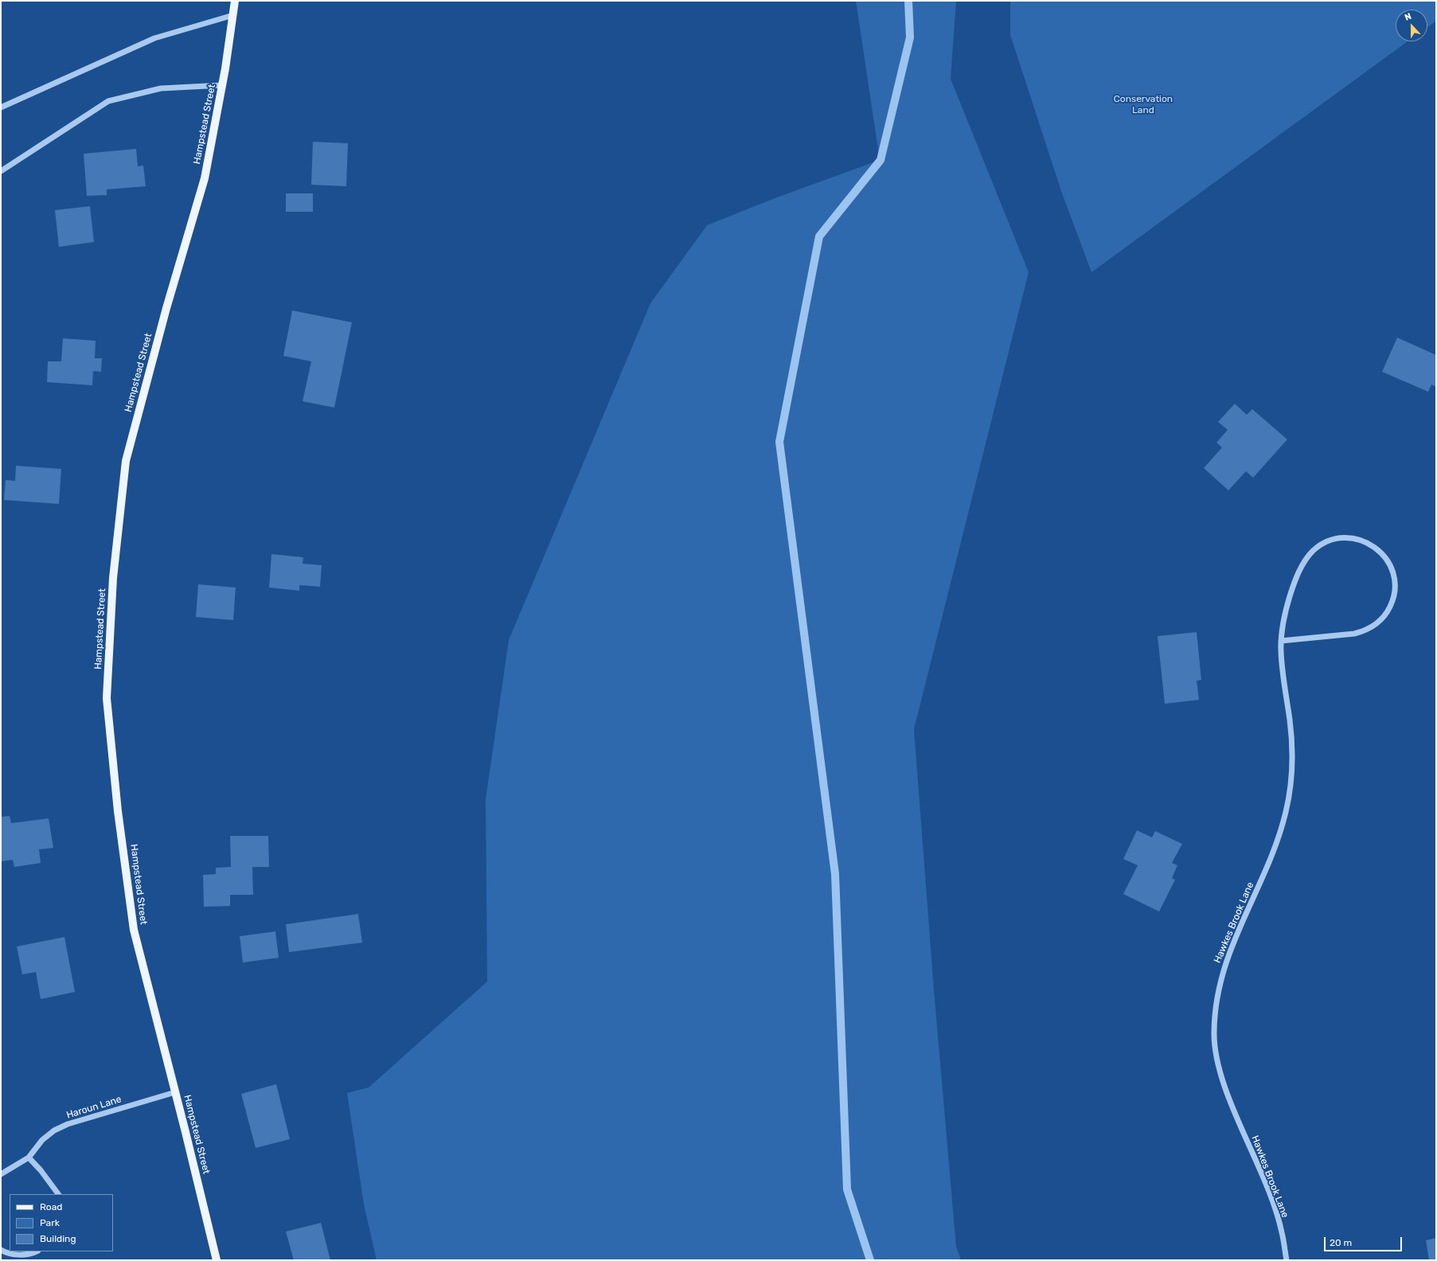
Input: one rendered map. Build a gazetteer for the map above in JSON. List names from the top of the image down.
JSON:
{
  "streets": {
    "main road": ["Hampstead Street"],
    "street": ["Hawkes Brook Lane", "Haroun Lane"]
  },
  "crossings": [
    ["Hampstead Street", "Haroun Lane"]
  ],
  "parks": ["Conservation Land"],
  "legend": ["Road", "Park", "Building"],
  "scale_bar": "20 m",
  "north": "top"
}
